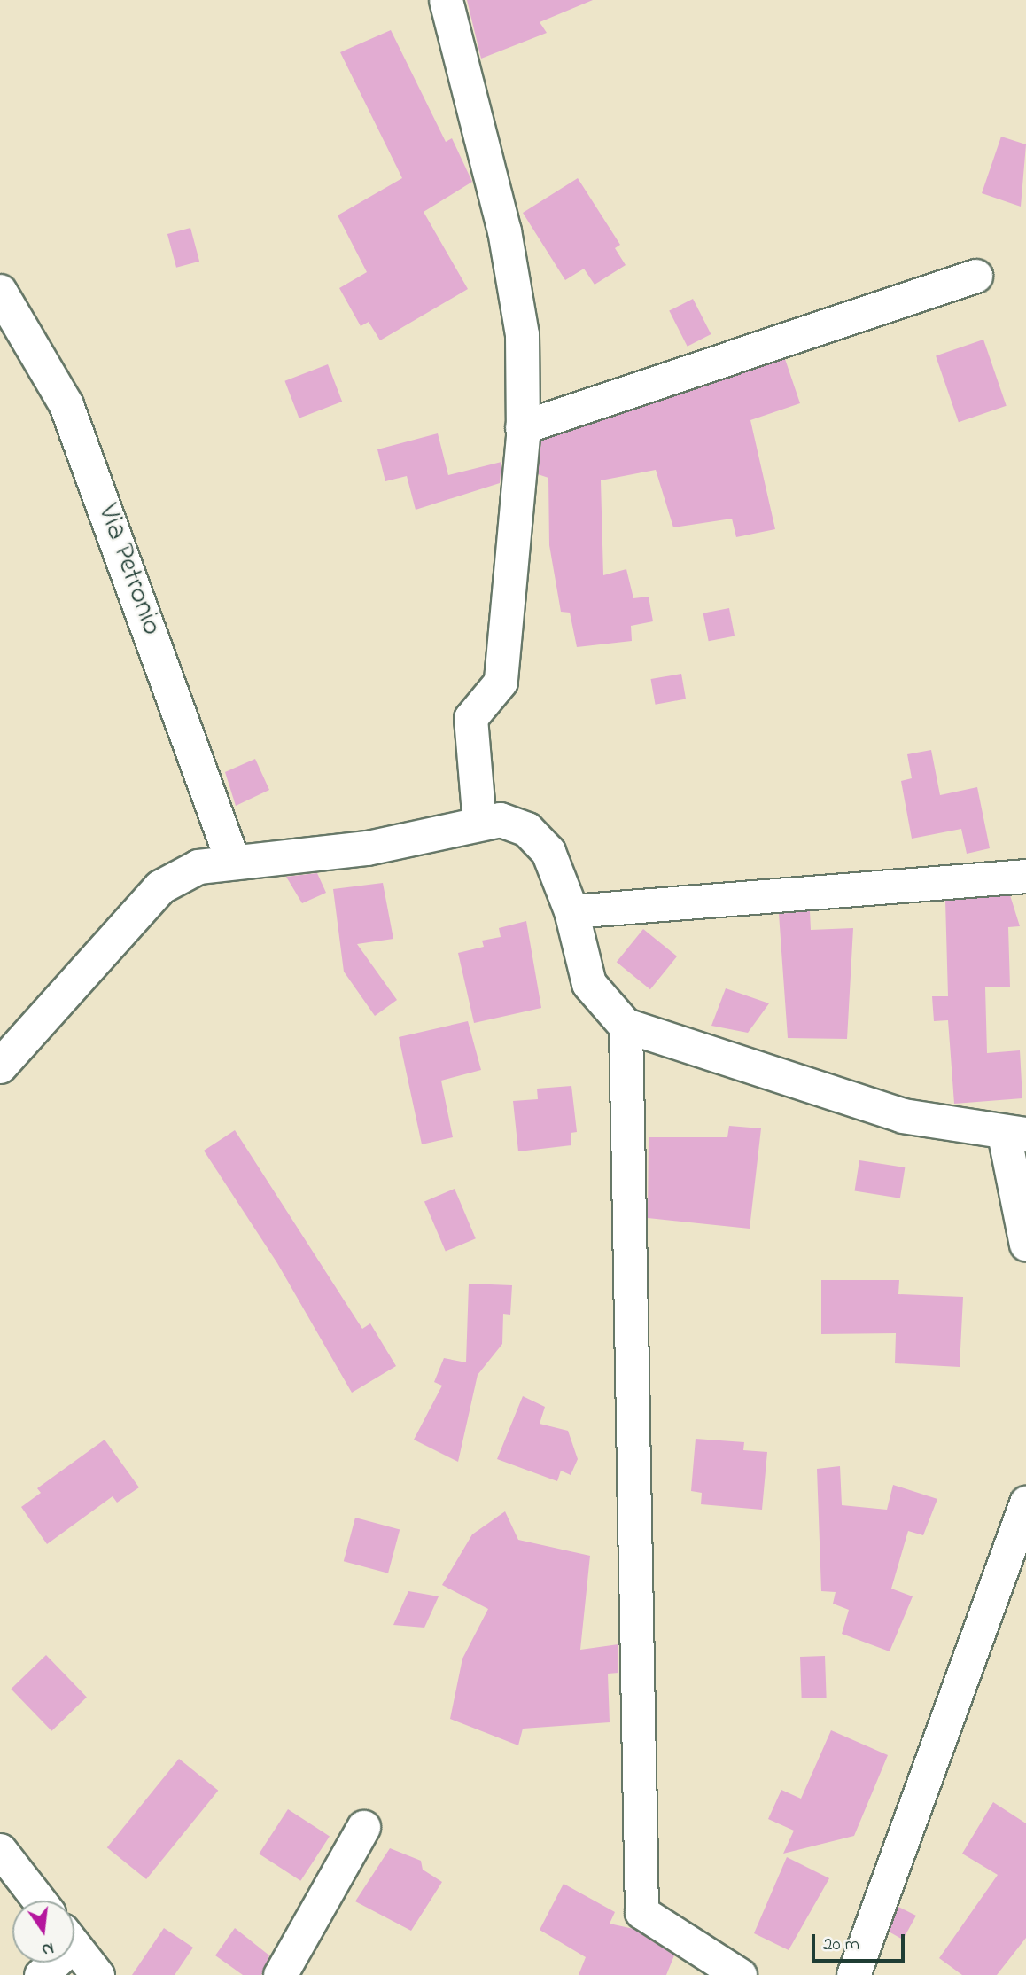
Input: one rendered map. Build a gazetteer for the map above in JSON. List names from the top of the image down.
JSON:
{
  "streets": {
    "street": ["Via Petronio"]
  },
  "scale_bar": "20 m",
  "north": "bottom"
}
